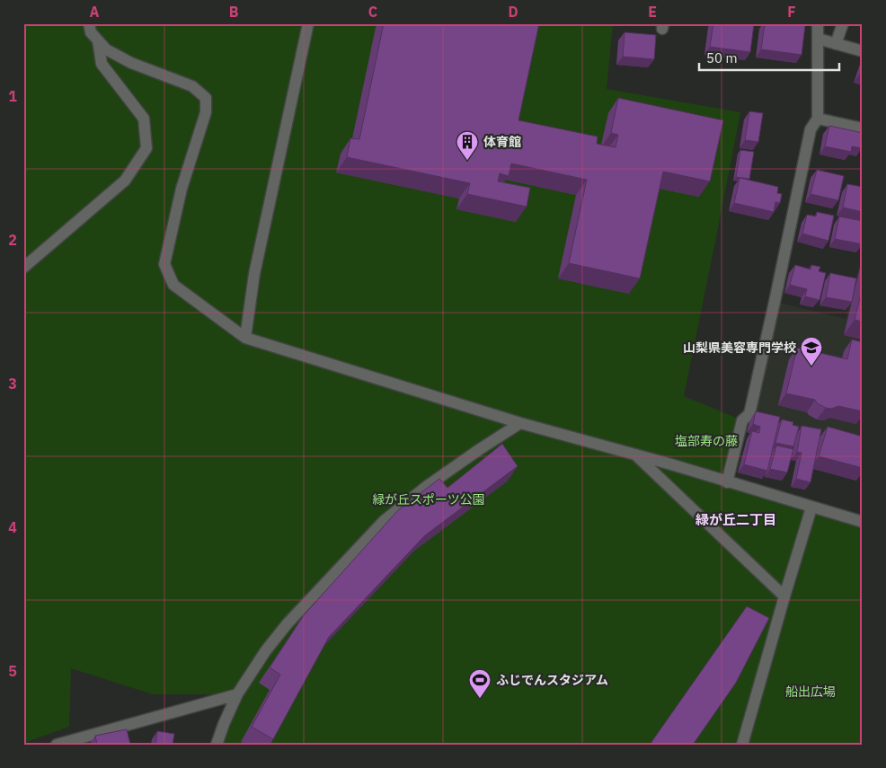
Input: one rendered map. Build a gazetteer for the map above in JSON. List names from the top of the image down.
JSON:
{
  "districts": ["緑が丘二丁目"],
  "parks": ["塩部寿の藤", "緑が丘スポーツ公園", "船出広場"],
  "places": {
    "building": ["体育館"],
    "school or university": ["山梨県美容専門学校"],
    "sports": ["ふじでんスタジアム"]
  },
  "scale_bar": "50 m",
  "grid": {
    "columns": [
      "A",
      "B",
      "C",
      "D",
      "E",
      "F"
    ],
    "rows": [
      "1",
      "2",
      "3",
      "4",
      "5"
    ]
  }
}
